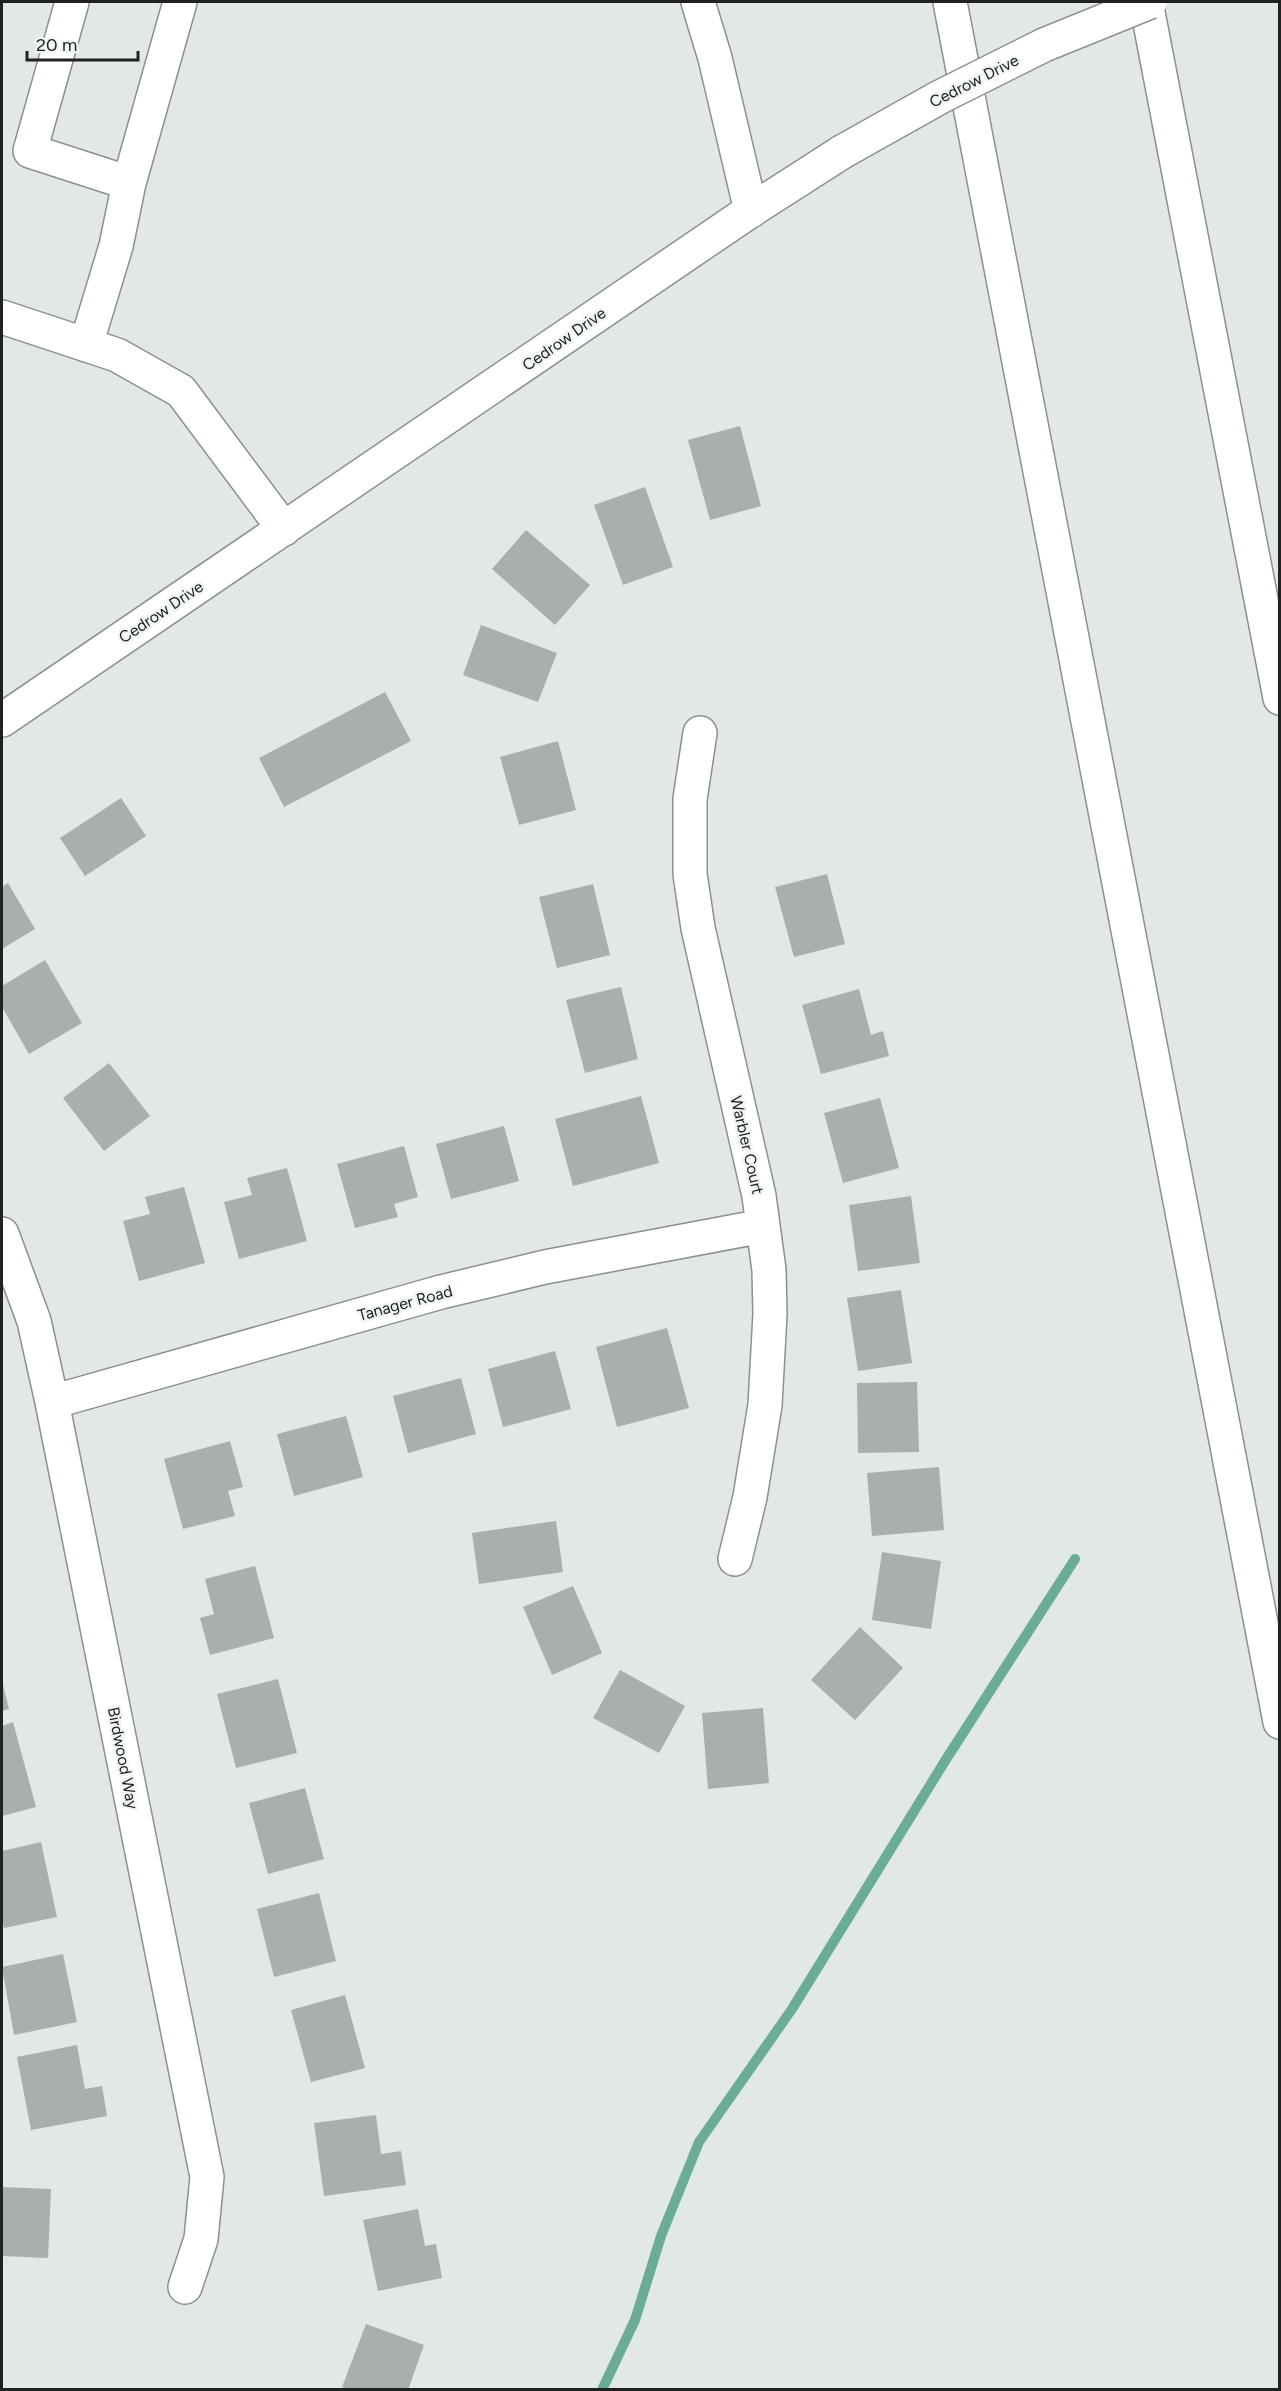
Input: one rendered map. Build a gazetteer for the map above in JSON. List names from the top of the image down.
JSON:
{
  "streets": {
    "main road": [
      "Cedrow Drive",
      "Warbler Court",
      "Tanager Road",
      "Birdwood Way"
    ]
  },
  "crossings": [
    ["Warbler Court", "Tanager Road"],
    ["Tanager Road", "Birdwood Way"]
  ],
  "scale_bar": "20 m"
}
